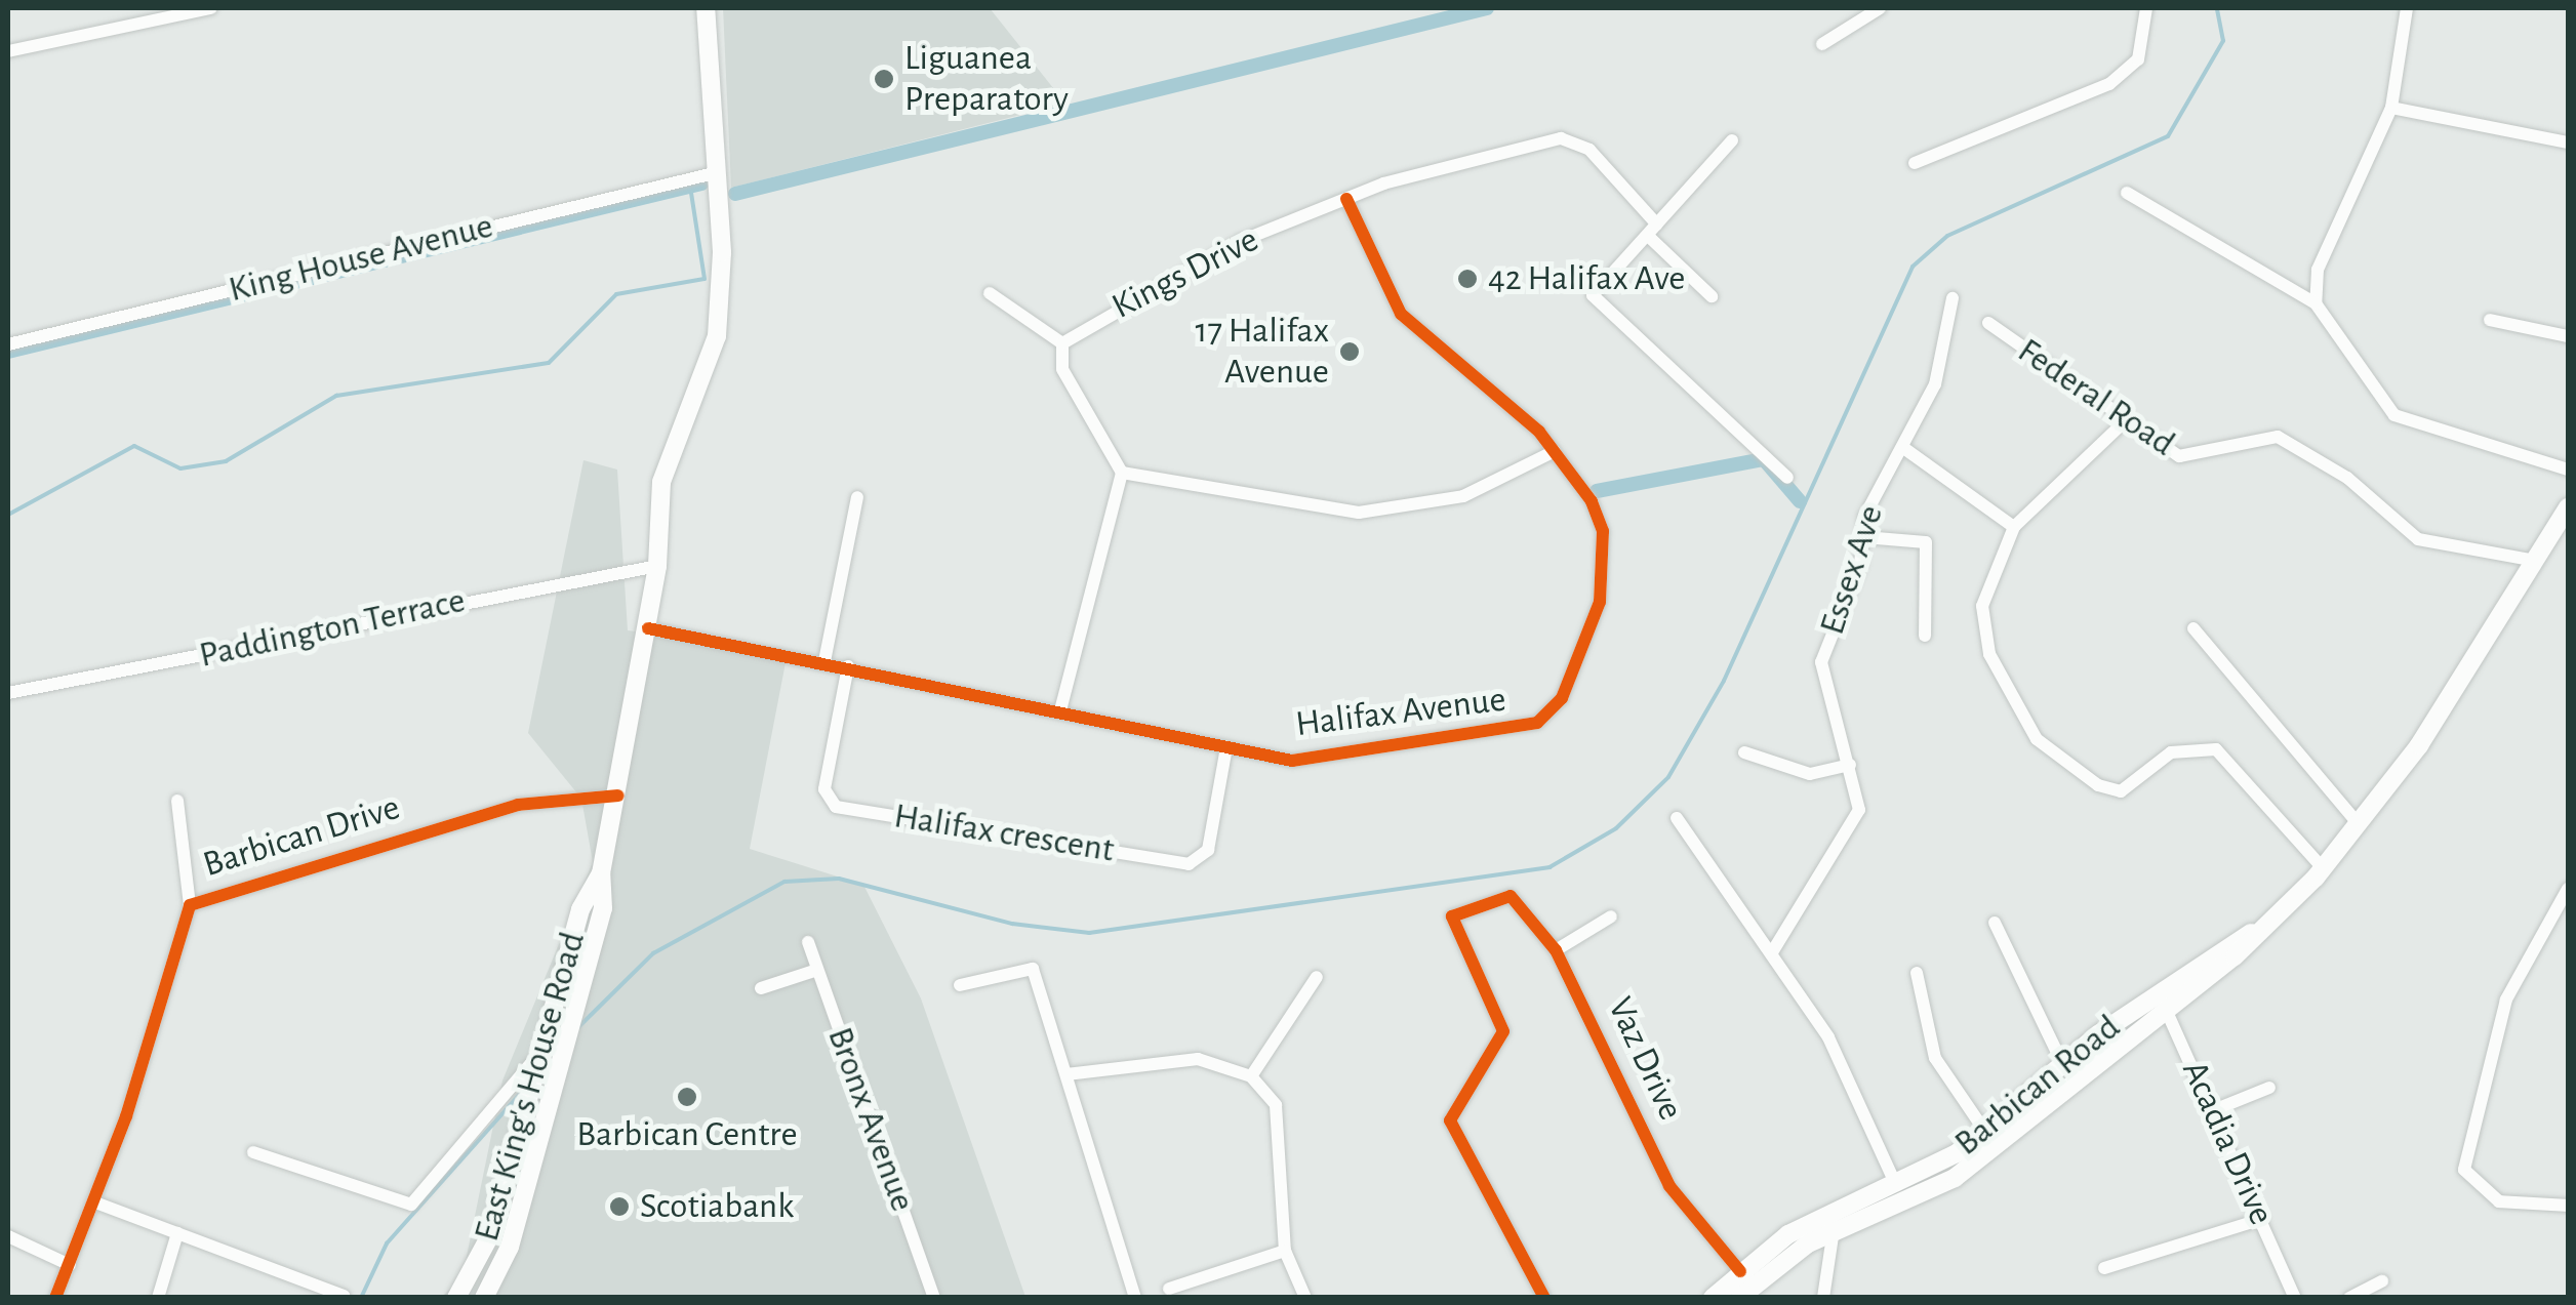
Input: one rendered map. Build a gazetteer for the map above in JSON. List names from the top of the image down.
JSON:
{
  "streets": {
    "main road": ["Barbican Road", "East King's House Road"],
    "street": [
      "King House Avenue",
      "Kings Drive",
      "Federal Road",
      "Essex Ave",
      "Paddington Terrace",
      "Halifax Avenue",
      "Halifax crescent",
      "Barbican Drive",
      "Vaz Drive",
      "Bronx Avenue",
      "Acadia Drive"
    ]
  },
  "crossings": [
    ["King House Avenue", "East King's House Road"],
    ["Kings Drive", "Halifax Avenue"],
    ["Federal Road", "Barbican Road"],
    ["Paddington Terrace", "East King's House Road"],
    ["Halifax Avenue", "Halifax crescent"],
    ["Halifax Avenue", "East King's House Road"],
    ["Barbican Drive", "East King's House Road"],
    ["Vaz Drive", "Barbican Road"],
    ["Barbican Road", "Acadia Drive"]
  ],
  "places": [
    "Liguanea Preparatory",
    "42 Halifax Ave",
    "17 Halifax Avenue",
    "Barbican Centre",
    "Scotiabank"
  ]
}
